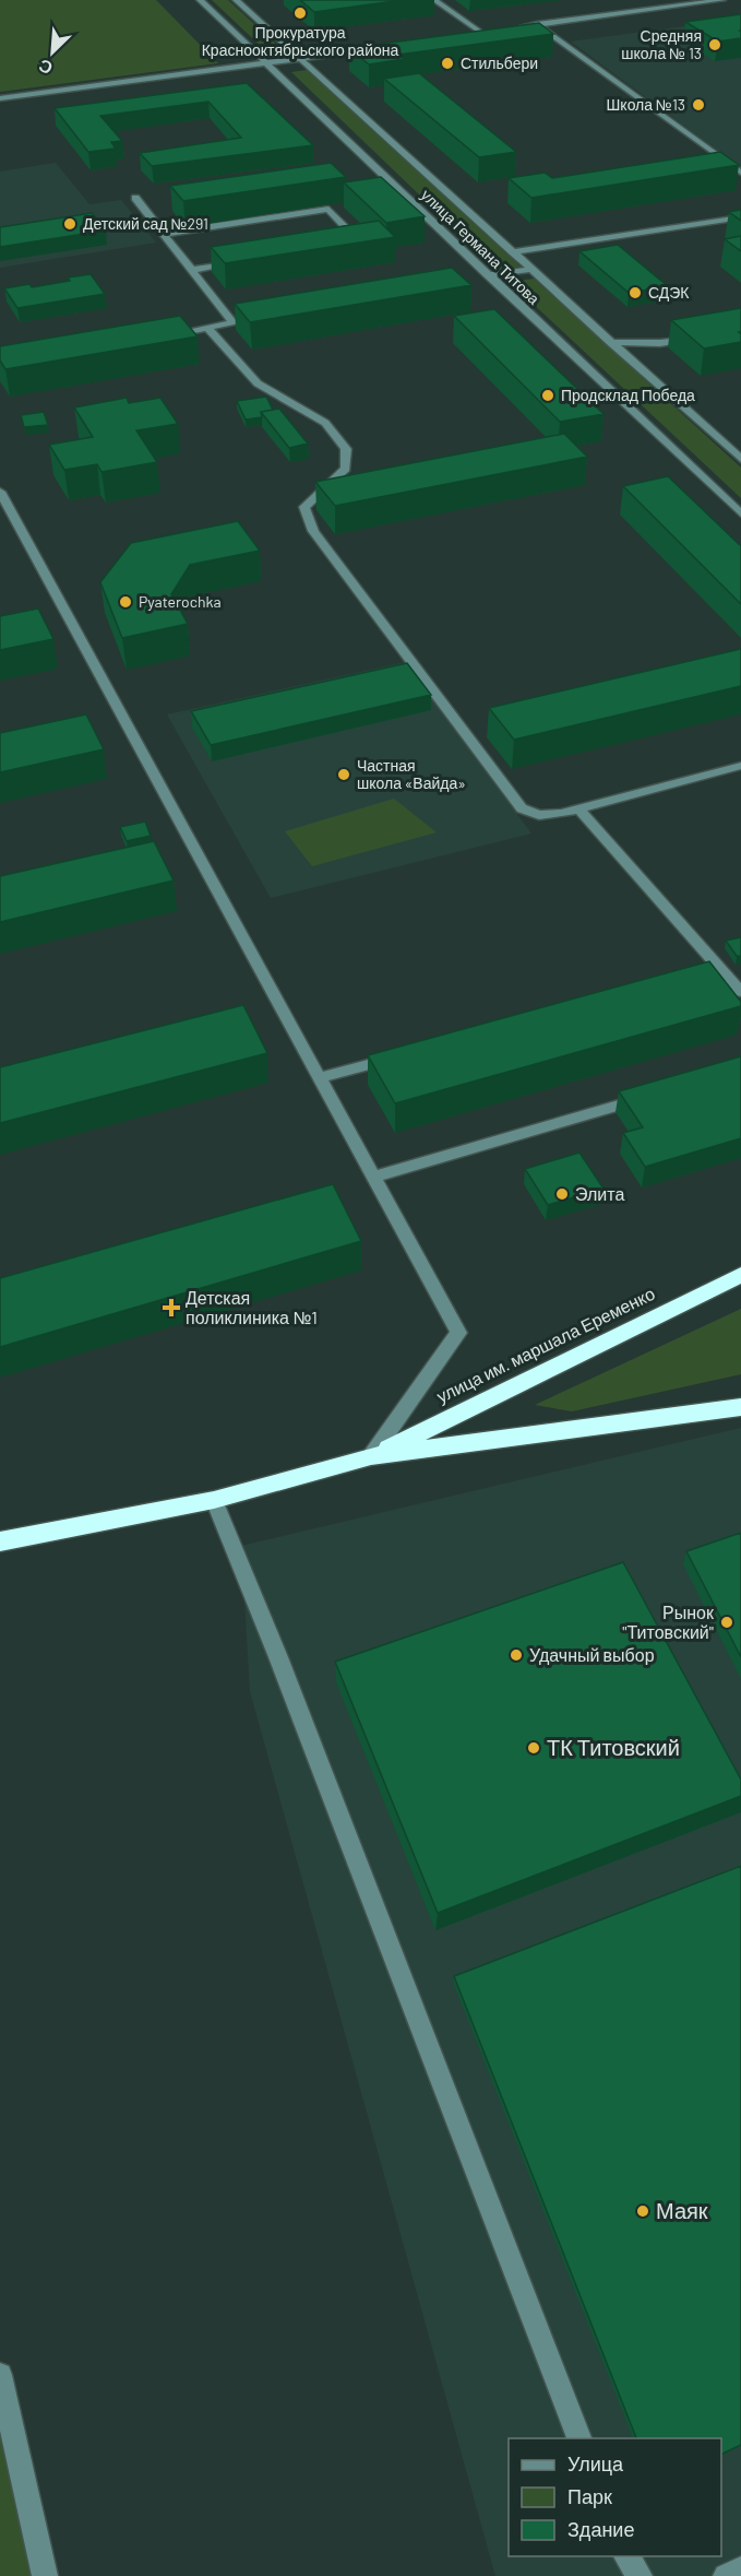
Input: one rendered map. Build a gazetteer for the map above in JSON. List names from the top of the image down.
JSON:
{
  "streets": {
    "highway": ["улица им. маршала Еременко"],
    "street": ["улица Германа Титова"]
  },
  "places": {
    "other": [
      "Прокуратура Краснооктябрьского района",
      "Средняя школа № 13",
      "Стильбери",
      "Школа №13",
      "Детский сад №291",
      "СДЭК",
      "Продсклад Победа",
      "Pyaterochka",
      "Частная школа «Вайда»",
      "Элита",
      "Рынок \"Титовский\"",
      "Удачный выбор",
      "ТК Титовский",
      "Маяк"
    ],
    "health": ["Детская поликлиника №1"]
  },
  "legend": ["Улица", "Парк", "Здание"],
  "north": "bottom left"
}
